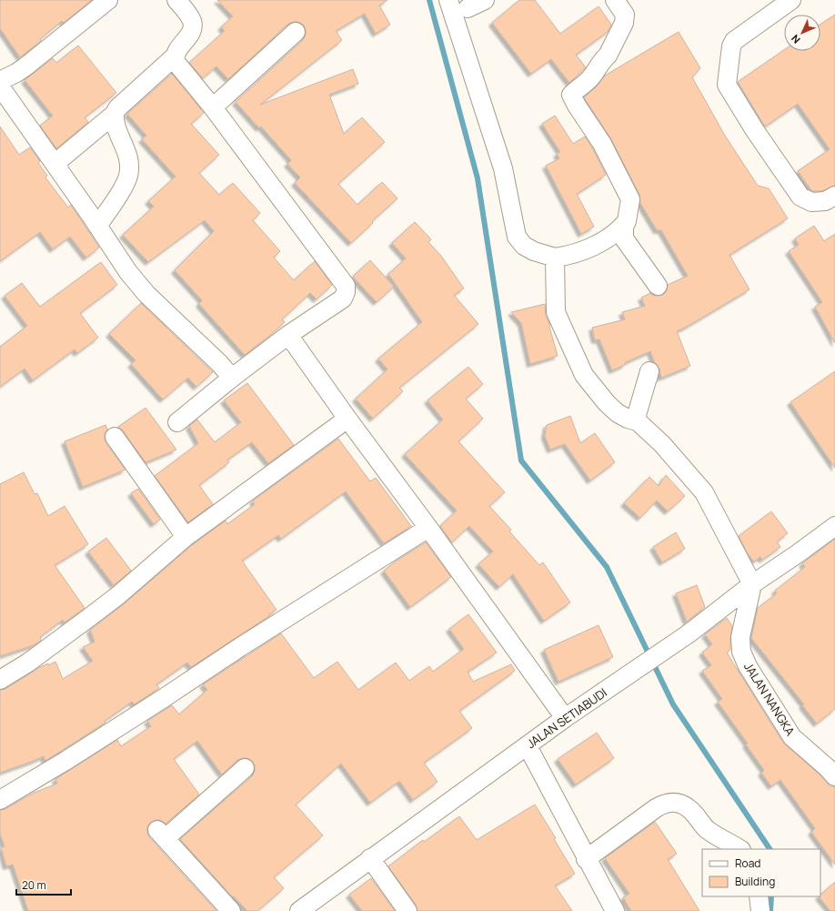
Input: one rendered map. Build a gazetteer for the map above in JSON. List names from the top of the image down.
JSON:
{
  "streets": {
    "street": ["JALAN NANGKA", "JALAN SETIABUDI"]
  },
  "crossings": [
    ["JALAN NANGKA", "JALAN SETIABUDI"]
  ],
  "legend": ["Road", "Building"],
  "scale_bar": "20 m",
  "north": "bottom left"
}
